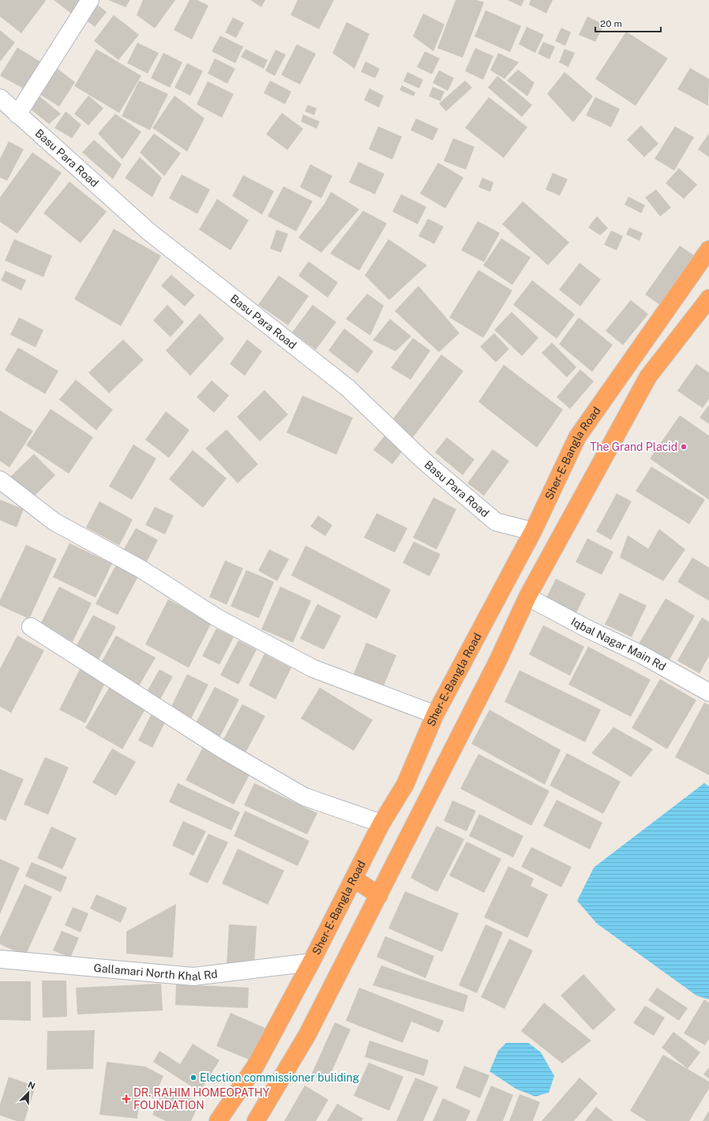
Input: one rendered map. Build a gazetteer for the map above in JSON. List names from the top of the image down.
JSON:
{
  "streets": {
    "highway": ["Sher-E-Bangla Road"],
    "street": ["Basu Para Road", "Iqbal Nagar Main Rd", "Gallamari North Khal Rd"]
  },
  "crossings": [
    ["Basu Para Road", "Sher-E-Bangla Road"],
    ["Sher-E-Bangla Road", "Gallamari North Khal Rd"]
  ],
  "places": {
    "other": ["The Grand Placid", "Election commissioner buliding"],
    "health": ["DR. RAHIM HOMEOPATHY FOUNDATION"]
  },
  "scale_bar": "20 m",
  "north": "top right"
}
